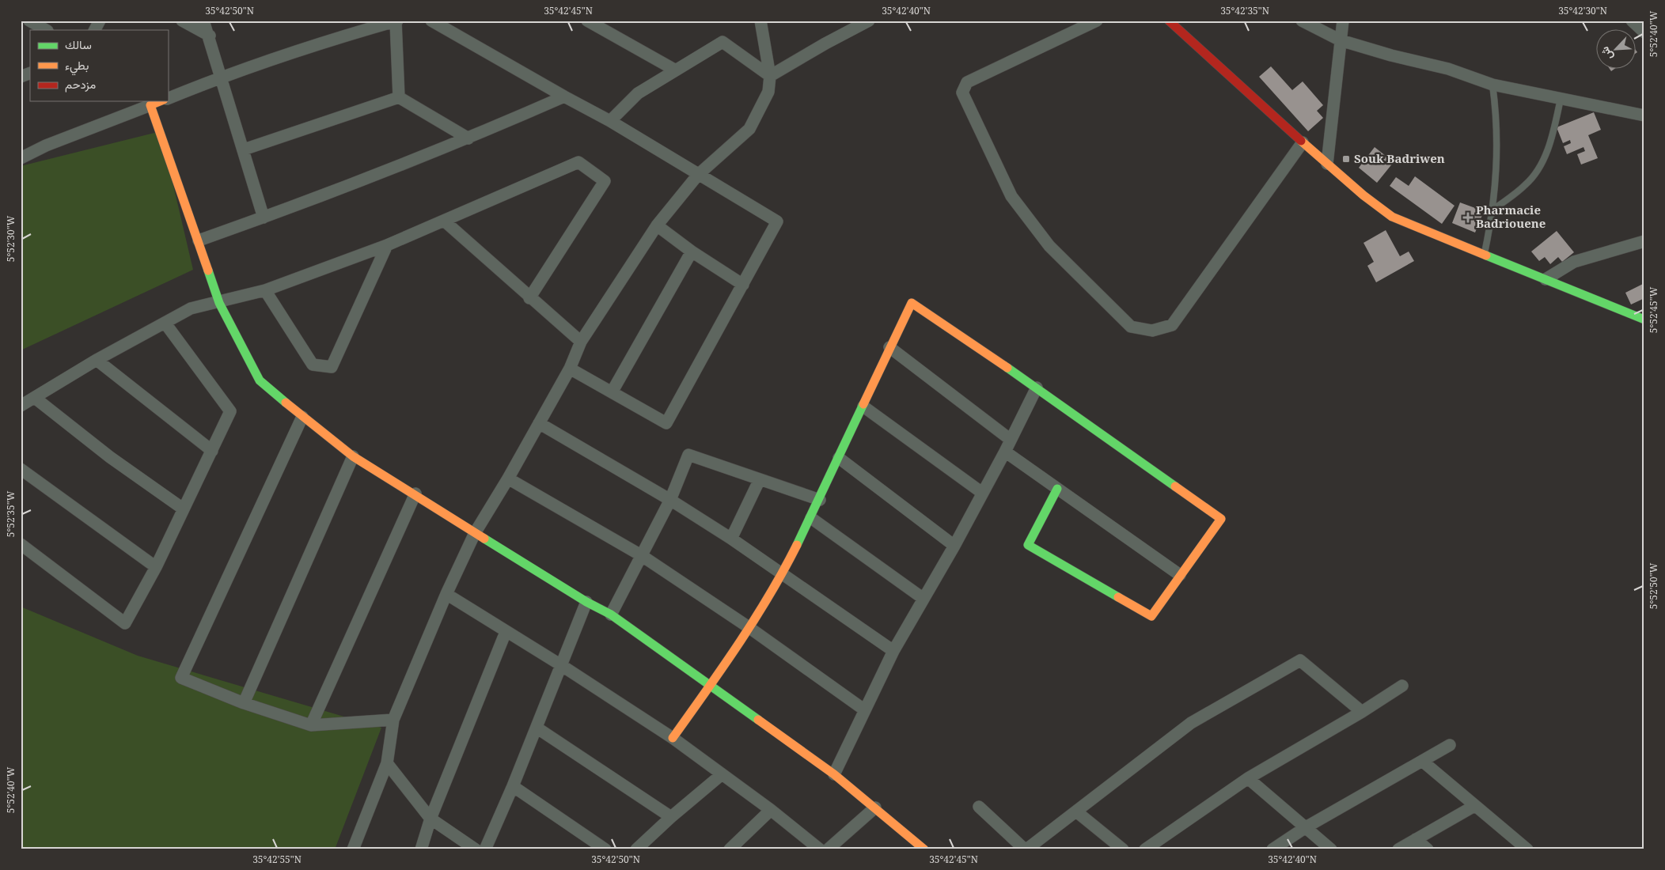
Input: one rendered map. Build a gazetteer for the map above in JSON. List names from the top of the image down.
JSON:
{
  "places": {
    "transit": ["Souk Badriwen"],
    "health": ["Pharmacie Badriouene"]
  },
  "legend": ["سالك", "بطيء", "مزدحم"],
  "north": "bottom left",
  "coordinates": [
    "35°42'50\"N",
    "35°42'45\"N",
    "35°42'40\"N",
    "35°42'35\"N",
    "35°42'30\"N",
    "5°52'40\"W",
    "5°52'30\"W",
    "5°52'45\"W",
    "5°52'35\"W",
    "5°52'50\"W",
    "35°42'55\"N"
  ]
}
